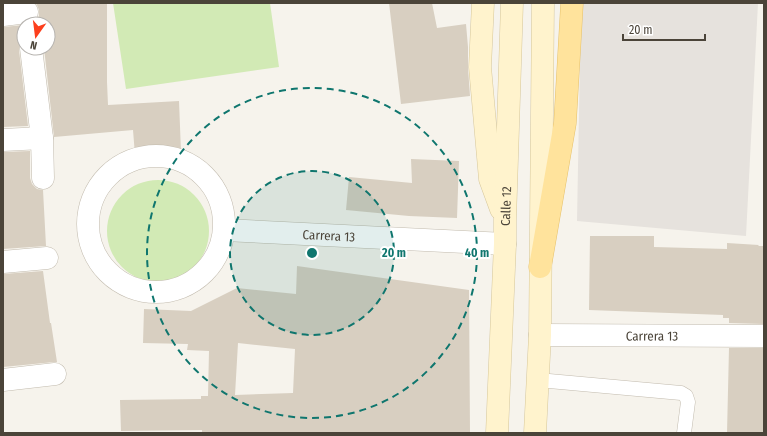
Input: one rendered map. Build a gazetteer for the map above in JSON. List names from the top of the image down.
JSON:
{
  "streets": {
    "main road": ["Calle 12"],
    "street": ["Carrera 13"]
  },
  "crossings": [
    ["Calle 12", "Carrera 13"]
  ],
  "scale_bar": "20 m",
  "north": "bottom",
  "rings": ["20 m", "40 m"]
}
